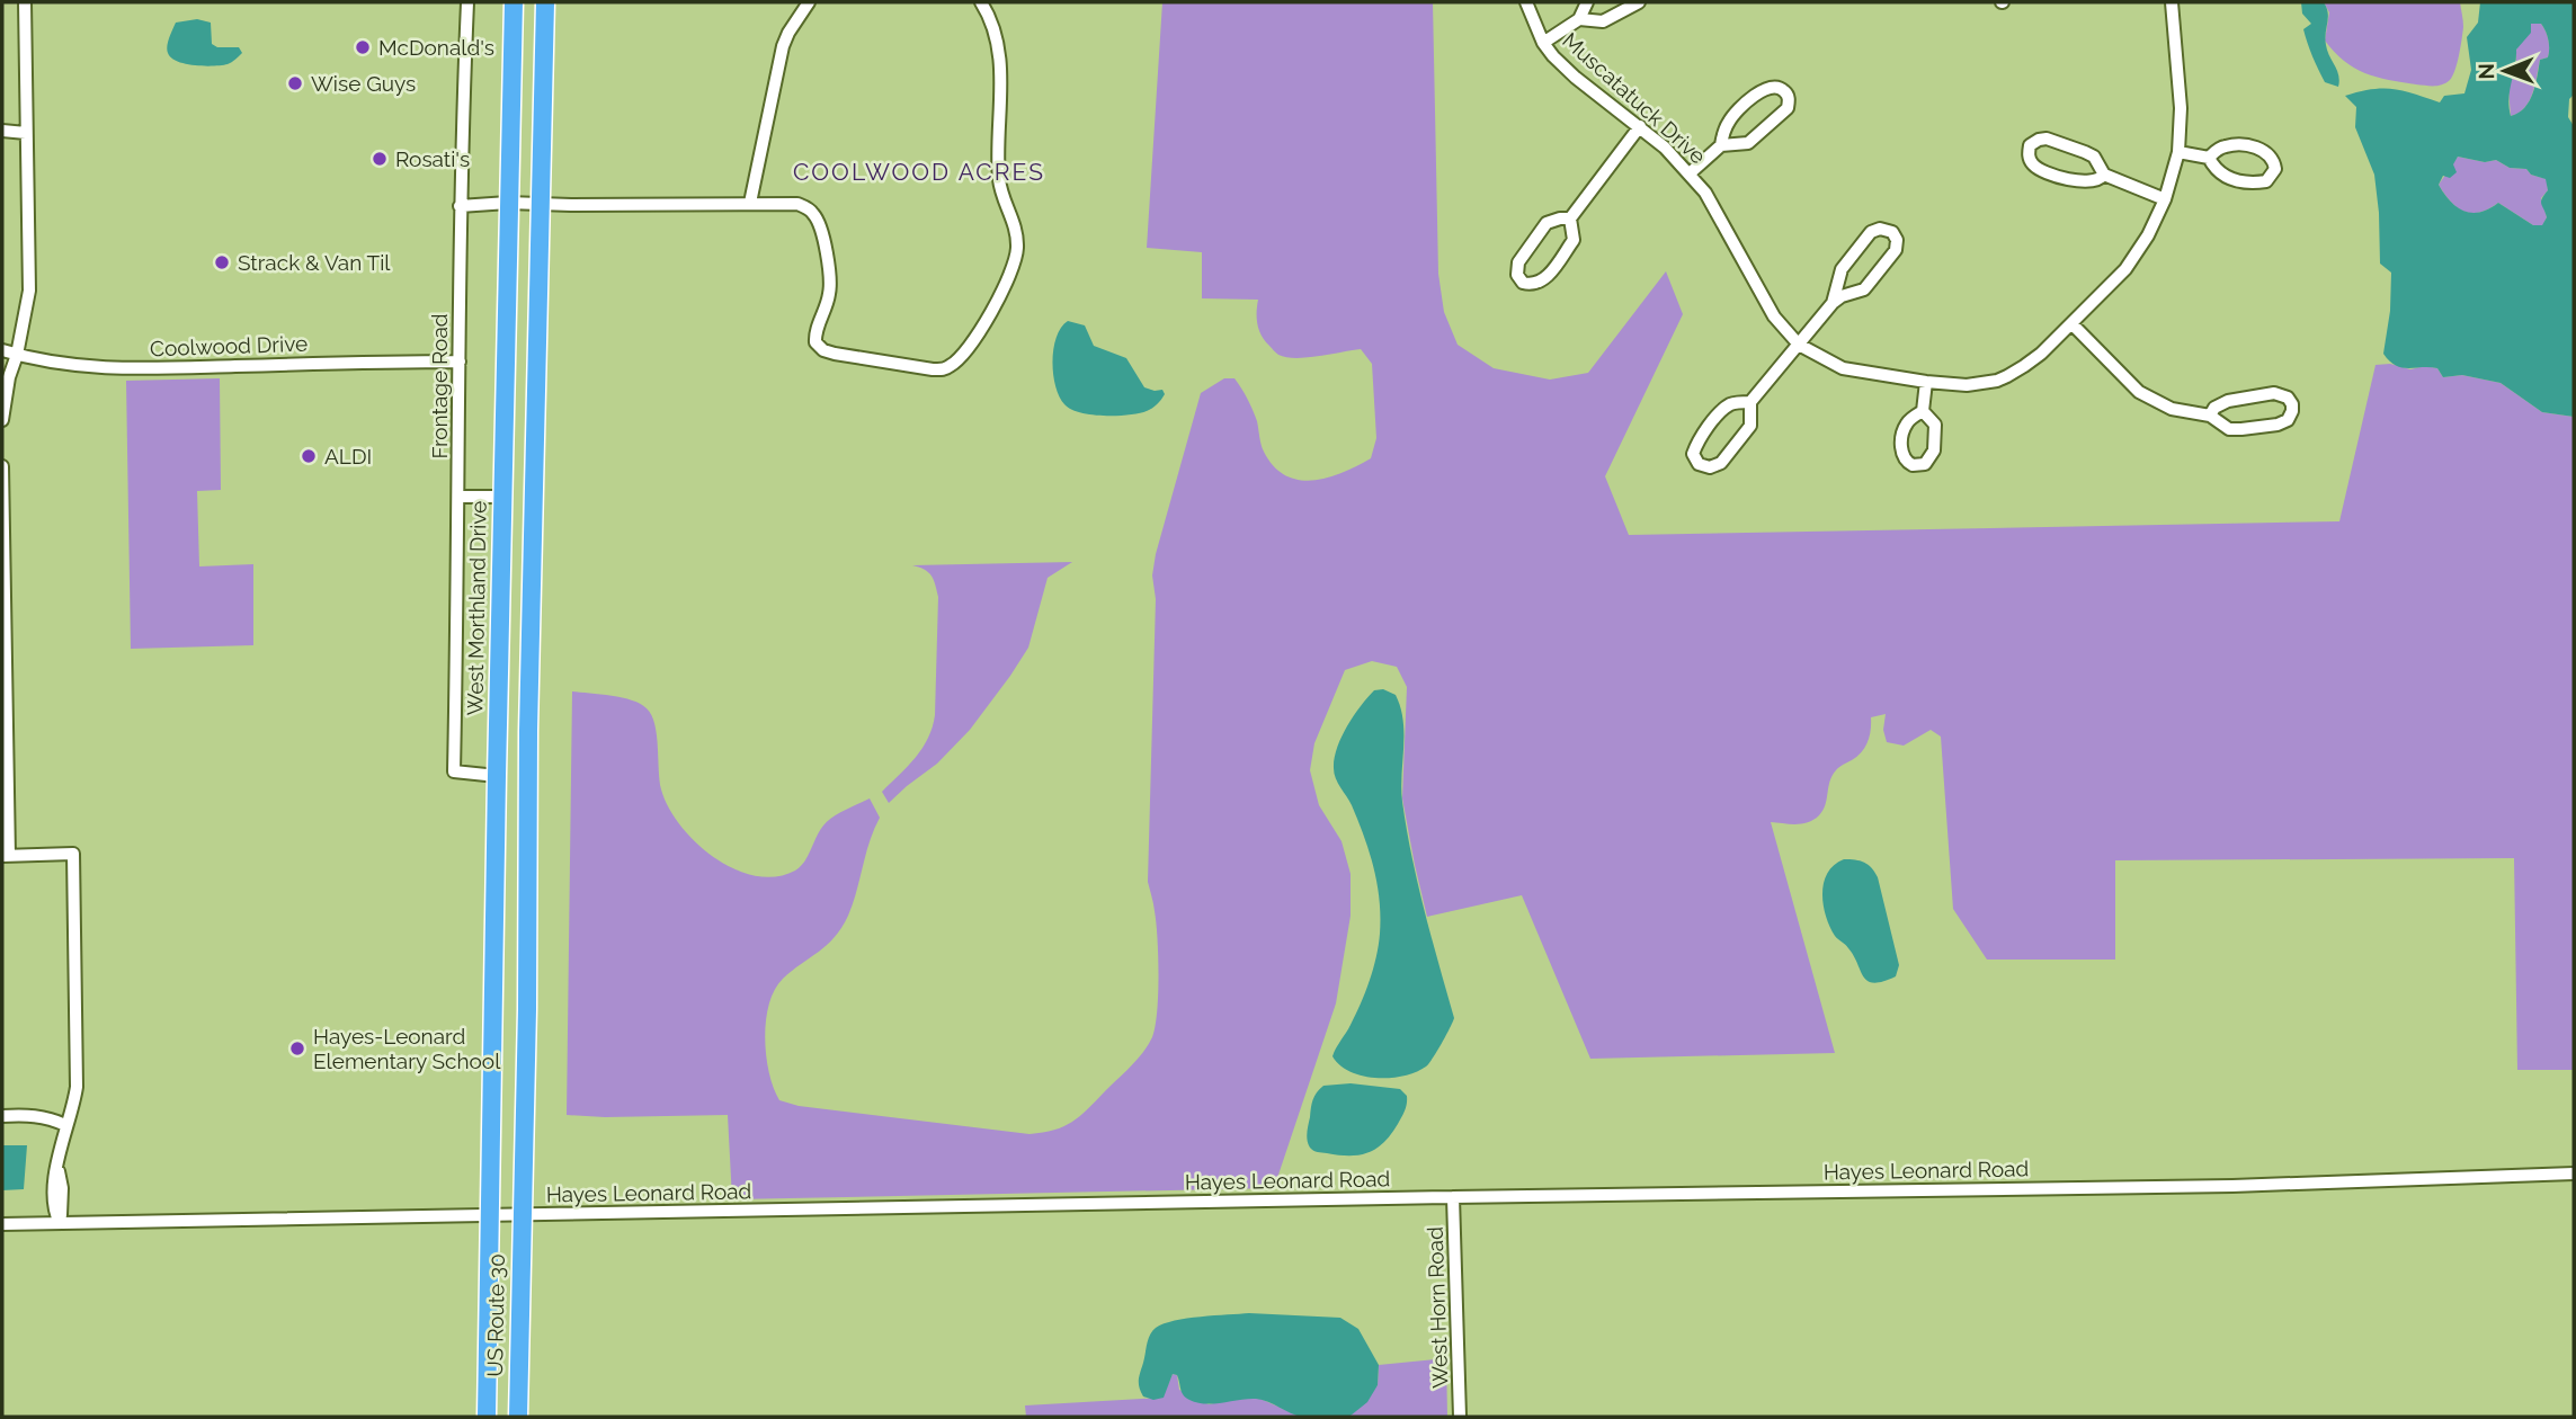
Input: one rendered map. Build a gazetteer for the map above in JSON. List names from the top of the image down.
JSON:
{
  "streets": {
    "highway": ["West Morthland Drive", "US Route 30"],
    "street": [
      "Muscatatuck Drive",
      "Coolwood Drive",
      "Frontage Road",
      "Hayes Leonard Road",
      "West Horn Road"
    ]
  },
  "crossings": [
    ["Coolwood Drive", "Frontage Road"],
    ["Frontage Road", "West Morthland Drive"],
    ["West Morthland Drive", "Hayes Leonard Road"],
    ["Hayes Leonard Road", "West Horn Road"],
    ["Hayes Leonard Road", "US Route 30"]
  ],
  "districts": ["COOLWOOD ACRES"],
  "places": [
    "McDonald's",
    "Wise Guys",
    "Rosati's",
    "Strack & Van Til",
    "ALDI",
    "Hayes-Leonard Elementary School"
  ],
  "north": "left"
}
